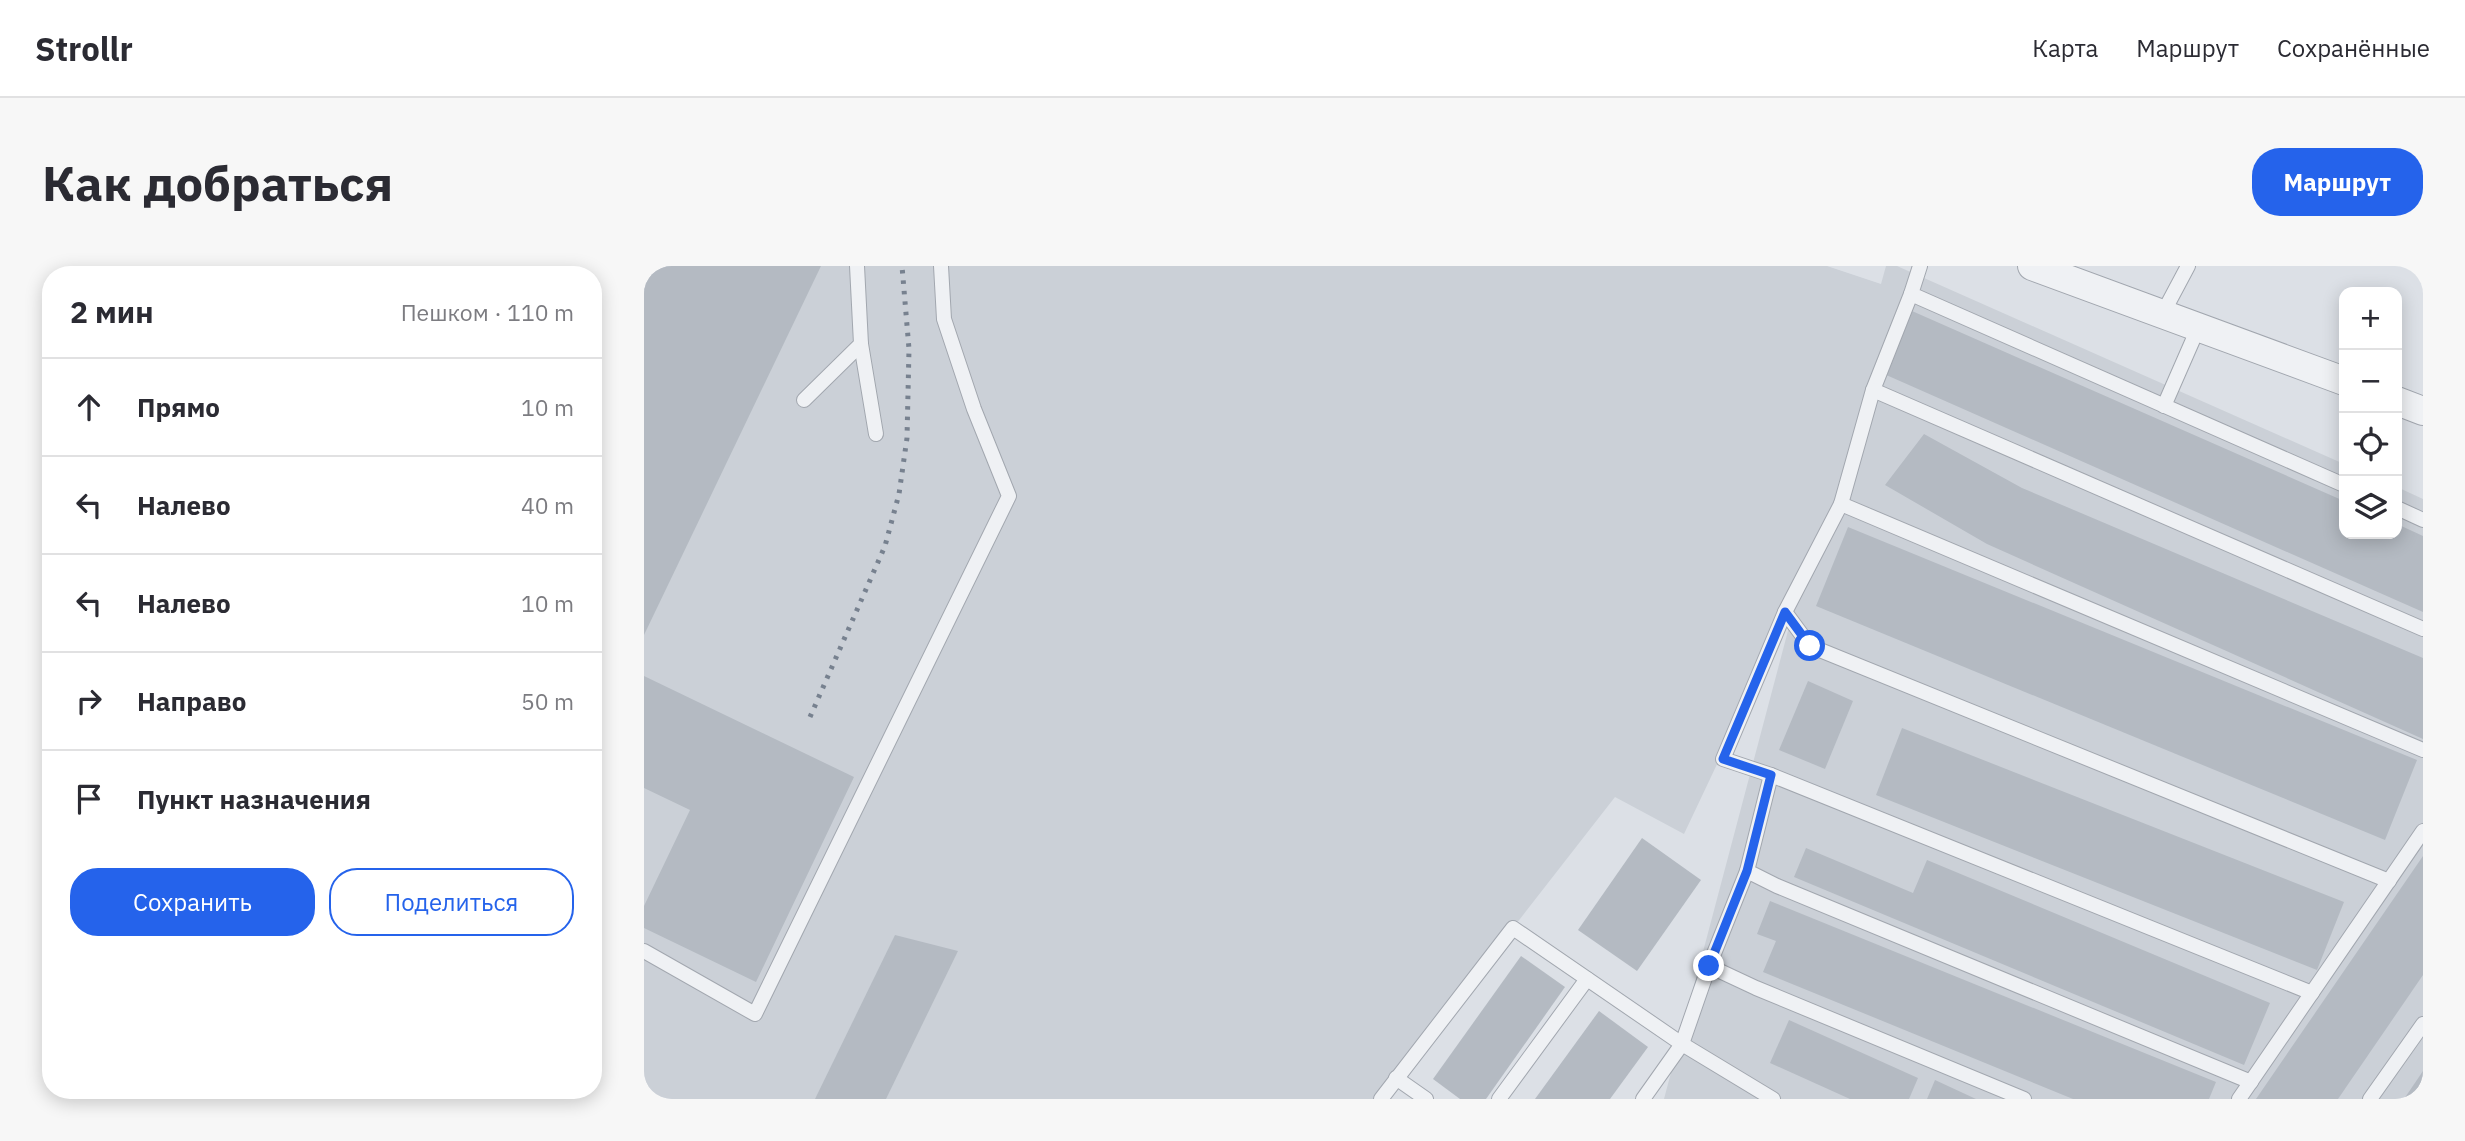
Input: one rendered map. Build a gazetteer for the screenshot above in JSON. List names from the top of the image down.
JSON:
{
  "page": {
    "header": "Strollr",
    "nav": ["Карта", "Маршрут", "Сохранённые"],
    "buttons": [
      "Маршрут",
      ["Сохранить", "Поделиться"]
    ],
    "title": "Как добраться",
    "heading": ["2 мин", "Пешком · 110 m"],
    "map_buttons": ["+", "−"],
    "list": [
      ["Прямо", "10 m"],
      ["Налево", "40 m"],
      ["Налево", "10 m"],
      ["Направо", "50 m"],
      "Пункт назначения"
    ]
  }
}
